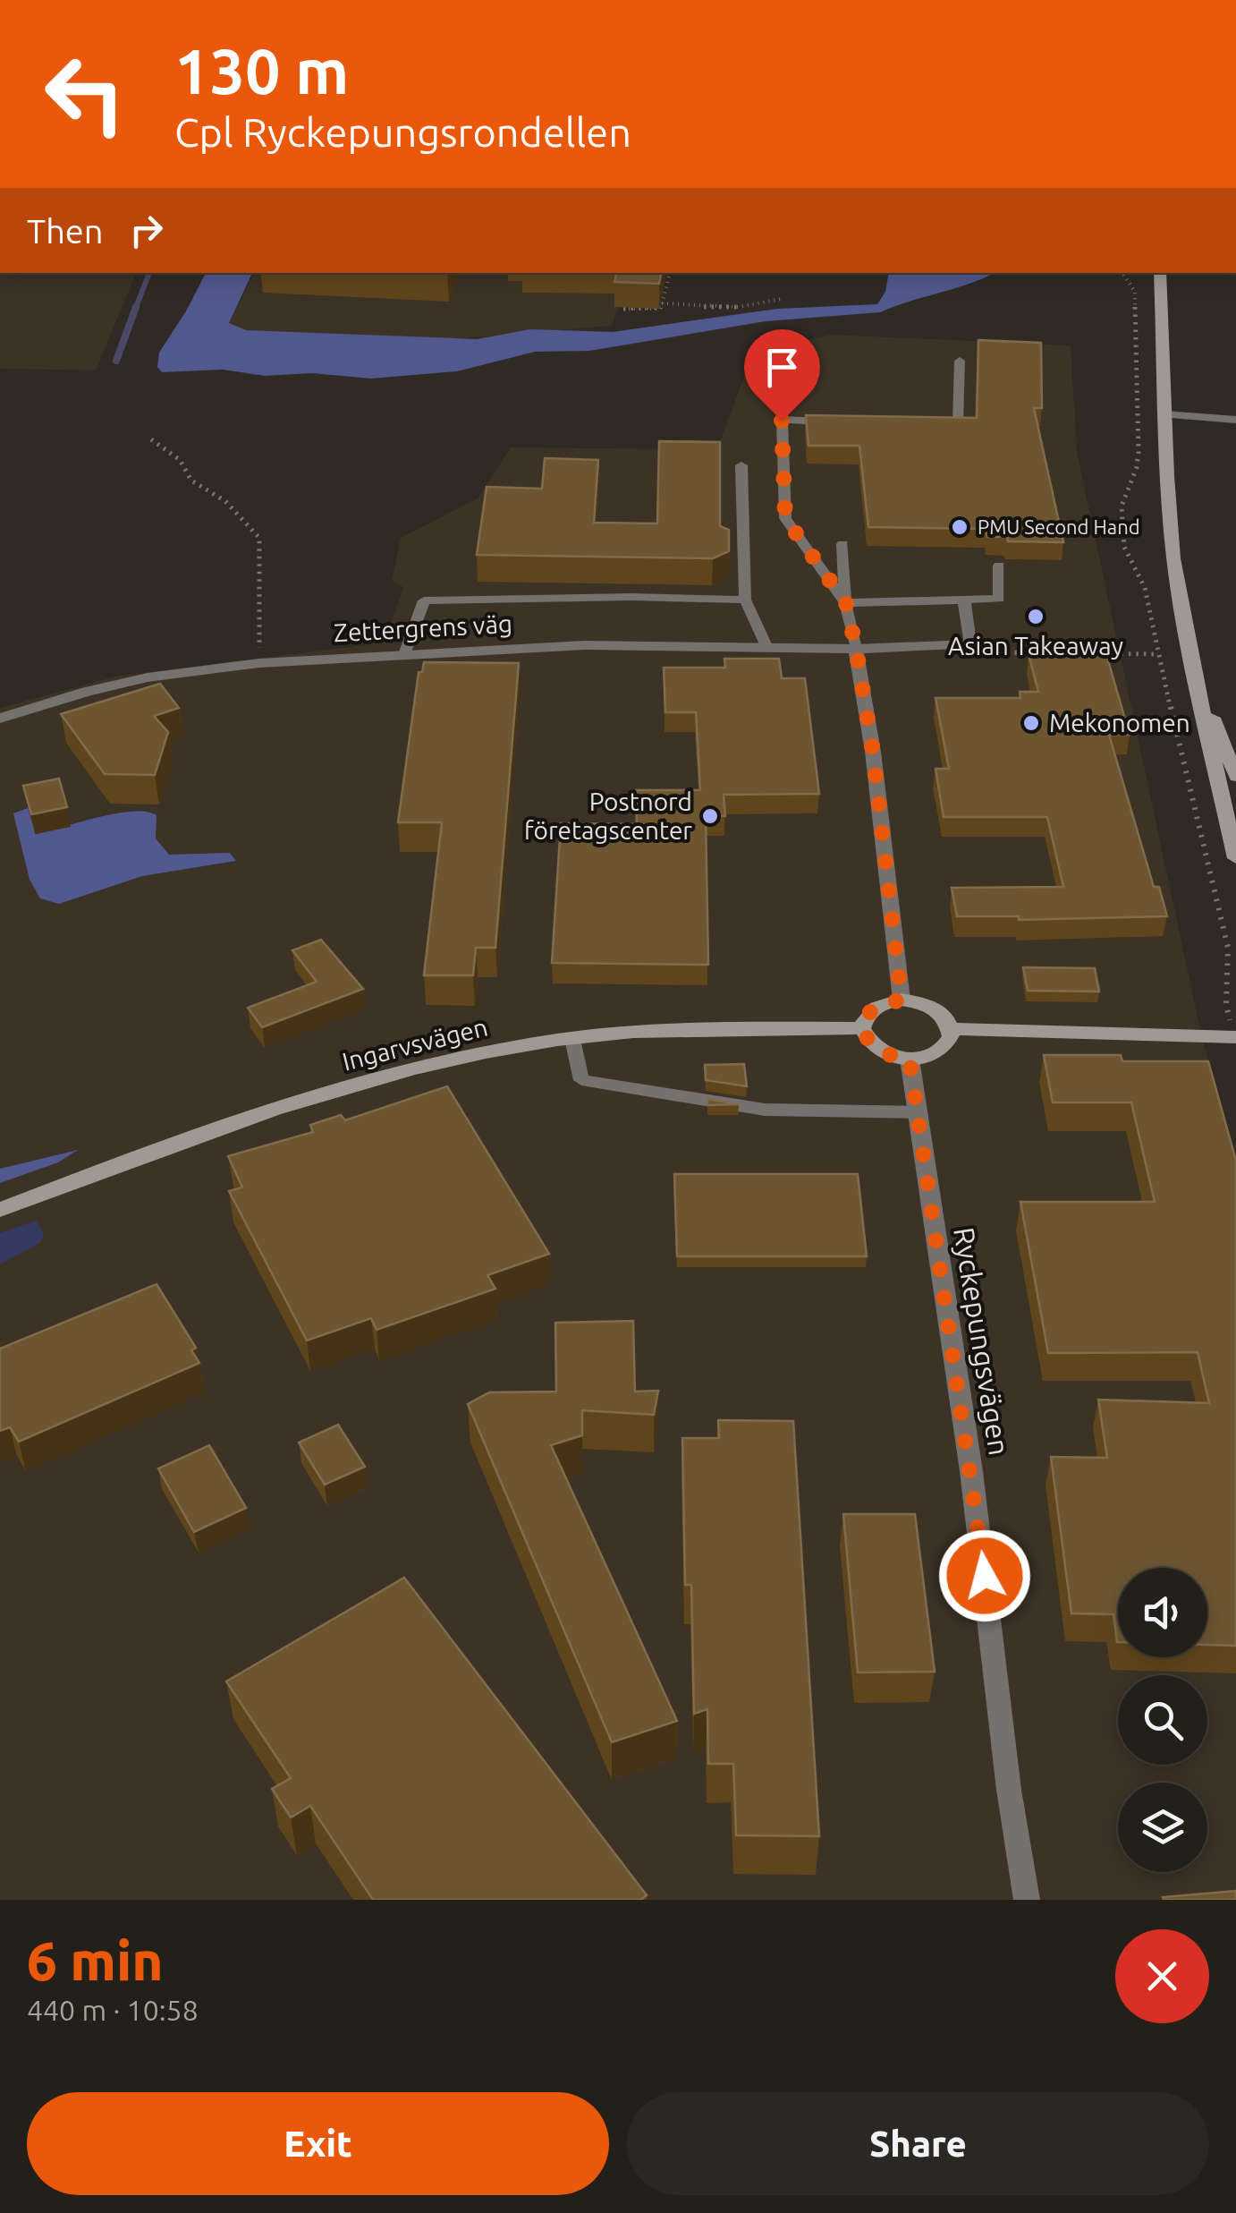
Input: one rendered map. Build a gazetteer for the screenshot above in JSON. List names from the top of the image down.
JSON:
{
  "streets": {
    "main road": ["Ingarvsvägen"],
    "street": ["Zettergrens väg", "Ryckepungsvägen"]
  },
  "crossings": [
    ["Ingarvsvägen", "Ryckepungsvägen"]
  ],
  "places": [
    "PMU Second Hand",
    "Asian Takeaway",
    "Mekonomen",
    "Postnord företagscenter"
  ],
  "page": {
    "turn": ["130 m", "Cpl Ryckepungsrondellen"],
    "then": "Then",
    "heading": ["6 min", "440 m · 10:58"],
    "buttons": ["Exit", "Share"]
  }
}
